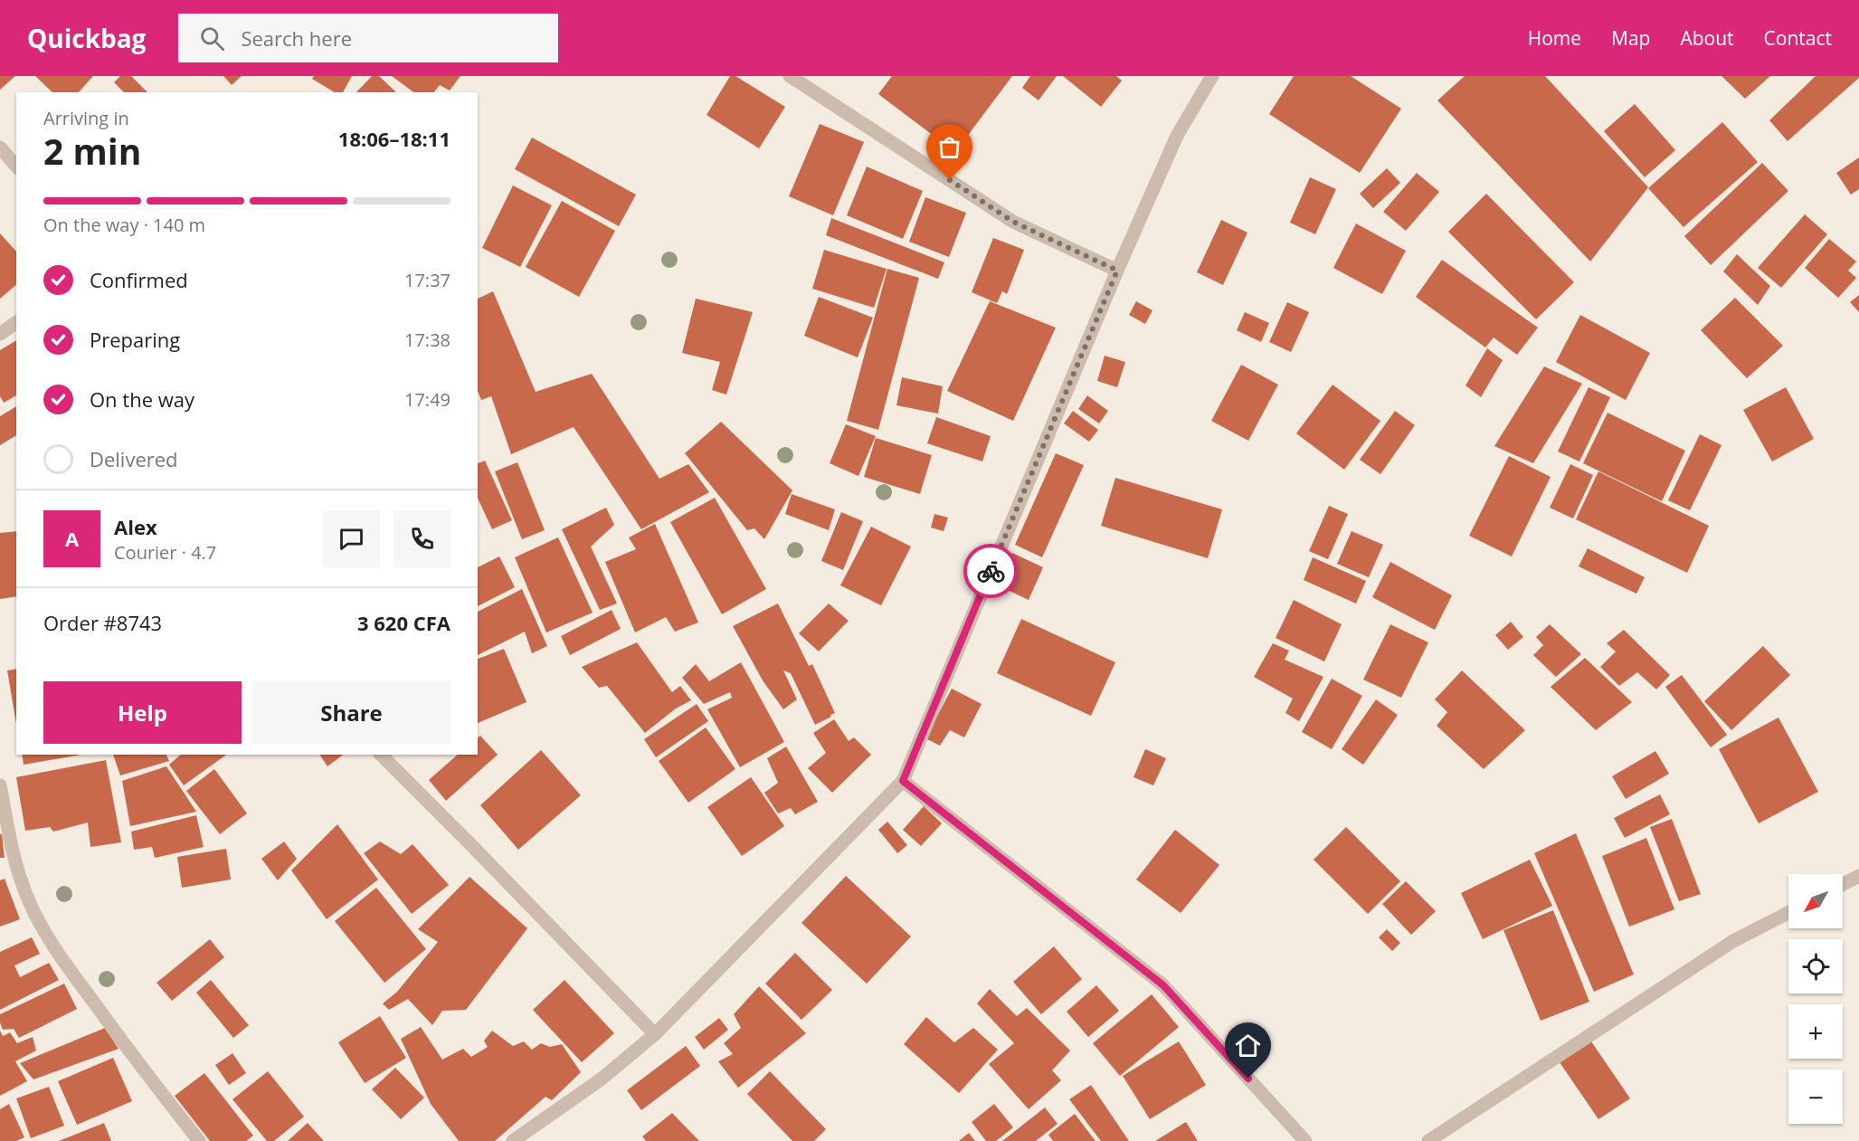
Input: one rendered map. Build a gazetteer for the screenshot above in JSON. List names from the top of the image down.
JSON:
{
  "north": "bottom left",
  "page": {
    "header": "Quickbag",
    "search": "Search here",
    "nav": [
      "Home",
      "Map",
      "About",
      "Contact"
    ],
    "heading": ["2 min", "Arriving in", "18:06–18:11"],
    "panel": [
      "Alex",
      "Courier · 4.7",
      "Order #8743",
      "3 620 CFA"
    ],
    "bar": "On the way · 140 m",
    "list": [
      ["Confirmed", "17:37"],
      ["Preparing", "17:38"],
      ["On the way", "17:49"],
      "Delivered"
    ],
    "round": "A",
    "buttons": ["Help", "Share"],
    "map_buttons": ["+", "−"]
  }
}
